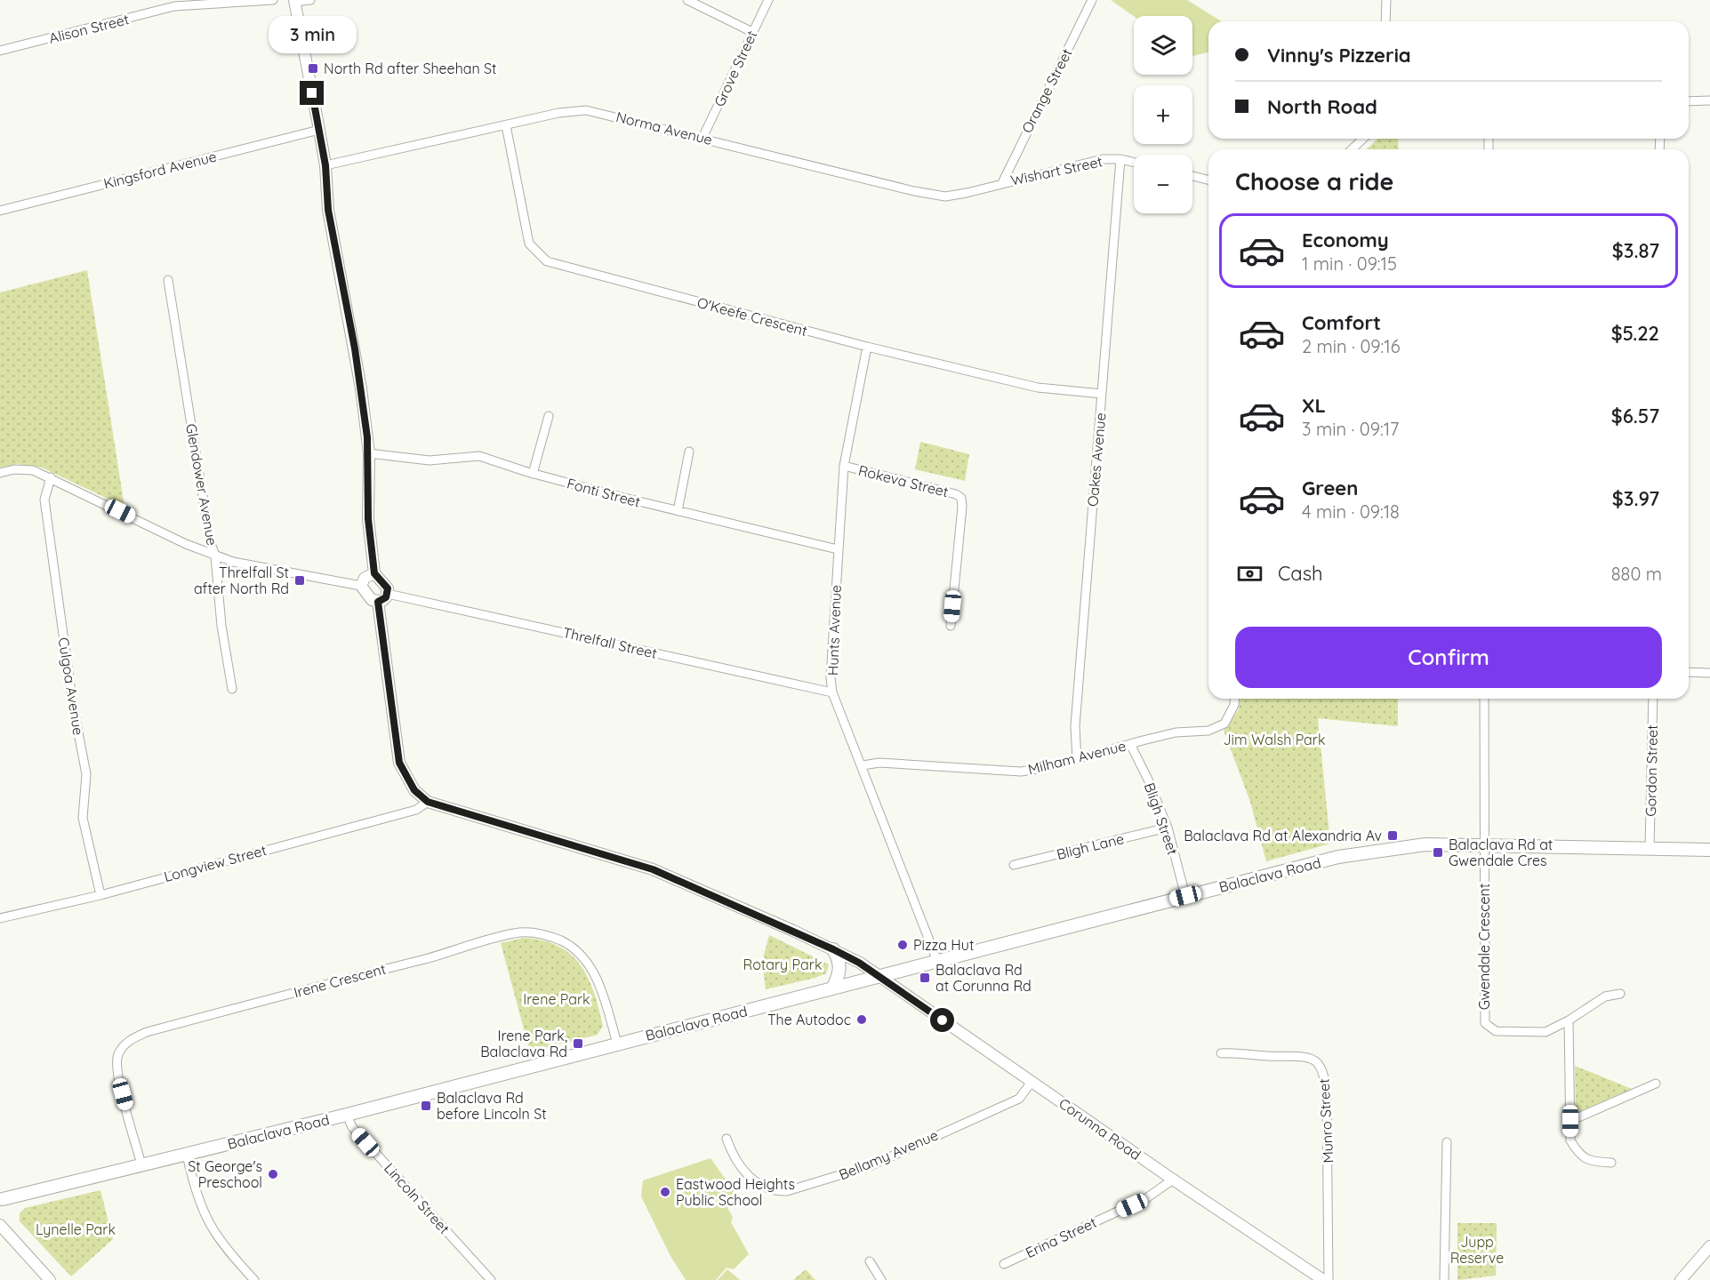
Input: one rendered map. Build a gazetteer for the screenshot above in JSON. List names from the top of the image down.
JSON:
{
  "streets": {
    "main road": ["Balaclava Road"],
    "street": [
      "Alison Street",
      "Grove Street",
      "Orange Street",
      "Norma Avenue",
      "Kingsford Avenue",
      "Wishart Street",
      "O'Keefe Crescent",
      "Oakes Avenue",
      "Rokeva Street",
      "Glendower Avenue",
      "Fonti Street",
      "Hunts Avenue",
      "Threlfall Street",
      "Culgoa Avenue",
      "Milham Avenue",
      "Gordon Street",
      "Bligh Street",
      "Bligh Lane",
      "Longview Street",
      "Gwendale Crescent",
      "Irene Crescent",
      "Munro Street",
      "Corunna Road",
      "Bellamy Avenue",
      "Lincoln Street",
      "Erina Street"
    ]
  },
  "crossings": [
    ["Grove Street", "Norma Avenue"],
    ["Orange Street", "Norma Avenue"],
    ["Orange Street", "Wishart Street"],
    ["Norma Avenue", "Wishart Street"],
    ["Norma Avenue", "O'Keefe Crescent"],
    ["Wishart Street", "Oakes Avenue"],
    ["O'Keefe Crescent", "Oakes Avenue"],
    ["O'Keefe Crescent", "Hunts Avenue"],
    ["Oakes Avenue", "Milham Avenue"],
    ["Rokeva Street", "Hunts Avenue"],
    ["Fonti Street", "Hunts Avenue"],
    ["Hunts Avenue", "Threlfall Street"],
    ["Hunts Avenue", "Milham Avenue"],
    ["Hunts Avenue", "Balaclava Road"],
    ["Culgoa Avenue", "Longview Street"],
    ["Milham Avenue", "Bligh Street"],
    ["Gordon Street", "Balaclava Road"],
    ["Bligh Street", "Bligh Lane"],
    ["Bligh Street", "Balaclava Road"],
    ["Longview Street", "Corunna Road"],
    ["Balaclava Road", "Gwendale Crescent"],
    ["Balaclava Road", "Irene Crescent"],
    ["Balaclava Road", "Corunna Road"],
    ["Balaclava Road", "Lincoln Street"],
    ["Corunna Road", "Bellamy Avenue"],
    ["Corunna Road", "Erina Street"]
  ],
  "parks": [
    "Jim Walsh Park",
    "Rotary Park",
    "Irene Park",
    "Lynelle Park",
    "Jupp Reserve"
  ],
  "places": {
    "transit": [
      "North Rd after Sheehan St",
      "Threlfall St after North Rd",
      "Balaclava Rd at Alexandria Av",
      "Balaclava Rd at Gwendale Cres",
      "Balaclava Rd at Corunna Rd",
      "Irene Park, Balaclava Rd",
      "Balaclava Rd before Lincoln St"
    ],
    "other": [
      "Pizza Hut",
      "The Autodoc",
      "St George's Preschool",
      "Eastwood Heights Public School"
    ]
  },
  "page": {
    "map_buttons": ["+", "−"],
    "bubble": "3 min",
    "banner": ["Vinny's Pizzeria", "North Road"],
    "heading": "Choose a ride",
    "list": [
      {
        "name": "Economy",
        "note": "1 min · 09:15",
        "value": "$3.87"
      },
      {
        "name": "Comfort",
        "note": "2 min · 09:16",
        "value": "$5.22"
      },
      {
        "name": "XL",
        "note": "3 min · 09:17",
        "value": "$6.57"
      },
      {
        "name": "Green",
        "note": "4 min · 09:18",
        "value": "$3.97"
      }
    ],
    "pay": ["Cash", "880 m"],
    "buttons": "Confirm"
  }
}
